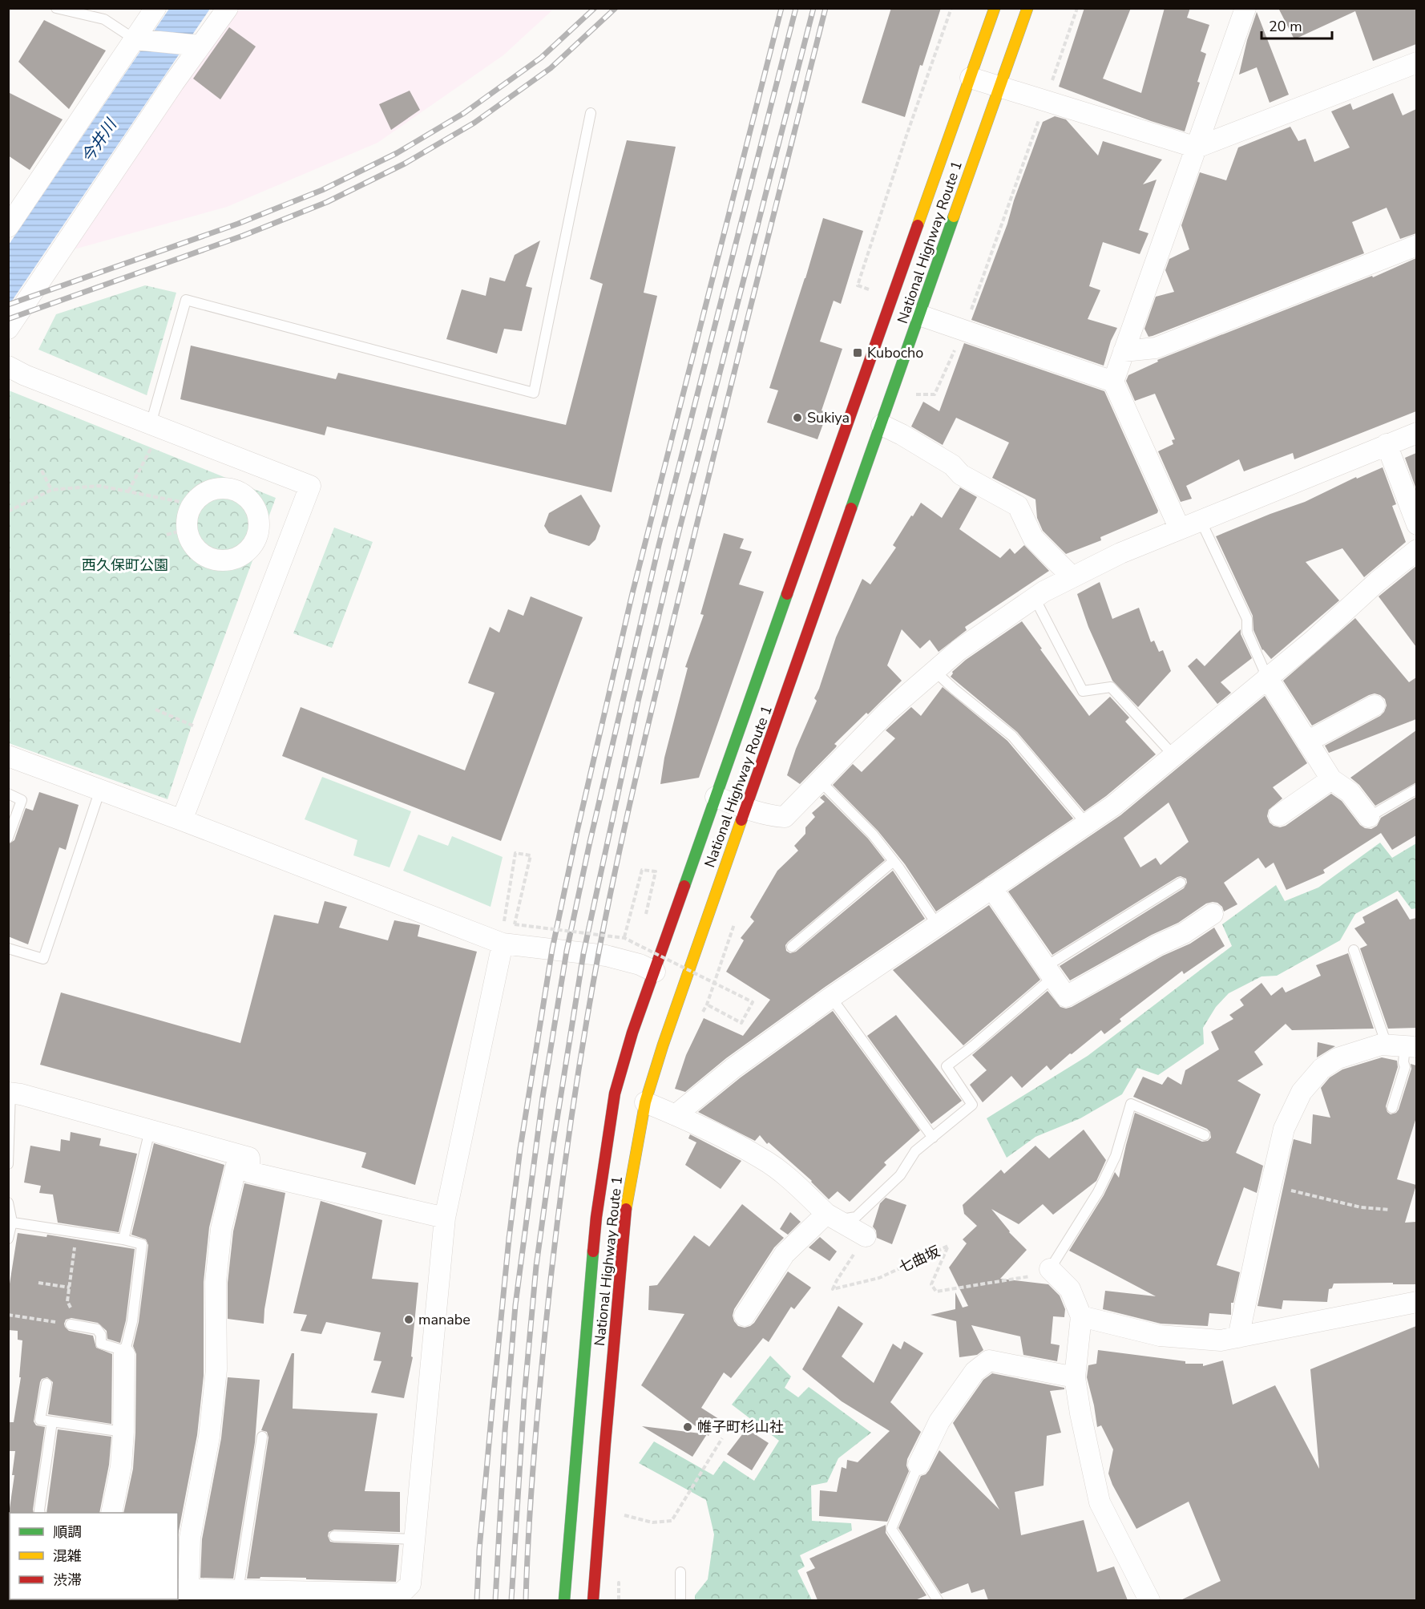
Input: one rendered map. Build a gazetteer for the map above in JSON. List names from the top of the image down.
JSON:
{
  "streets": {
    "highway": ["National Highway Route 1"],
    "path": ["七曲坂"]
  },
  "water": ["今井川"],
  "parks": ["西久保町公園"],
  "places": {
    "transit": ["Kubocho"],
    "other": ["Sukiya", "manabe", "帷子町杉山社"]
  },
  "legend": ["順調", "混雑", "渋滞"],
  "scale_bar": "20 m"
}
